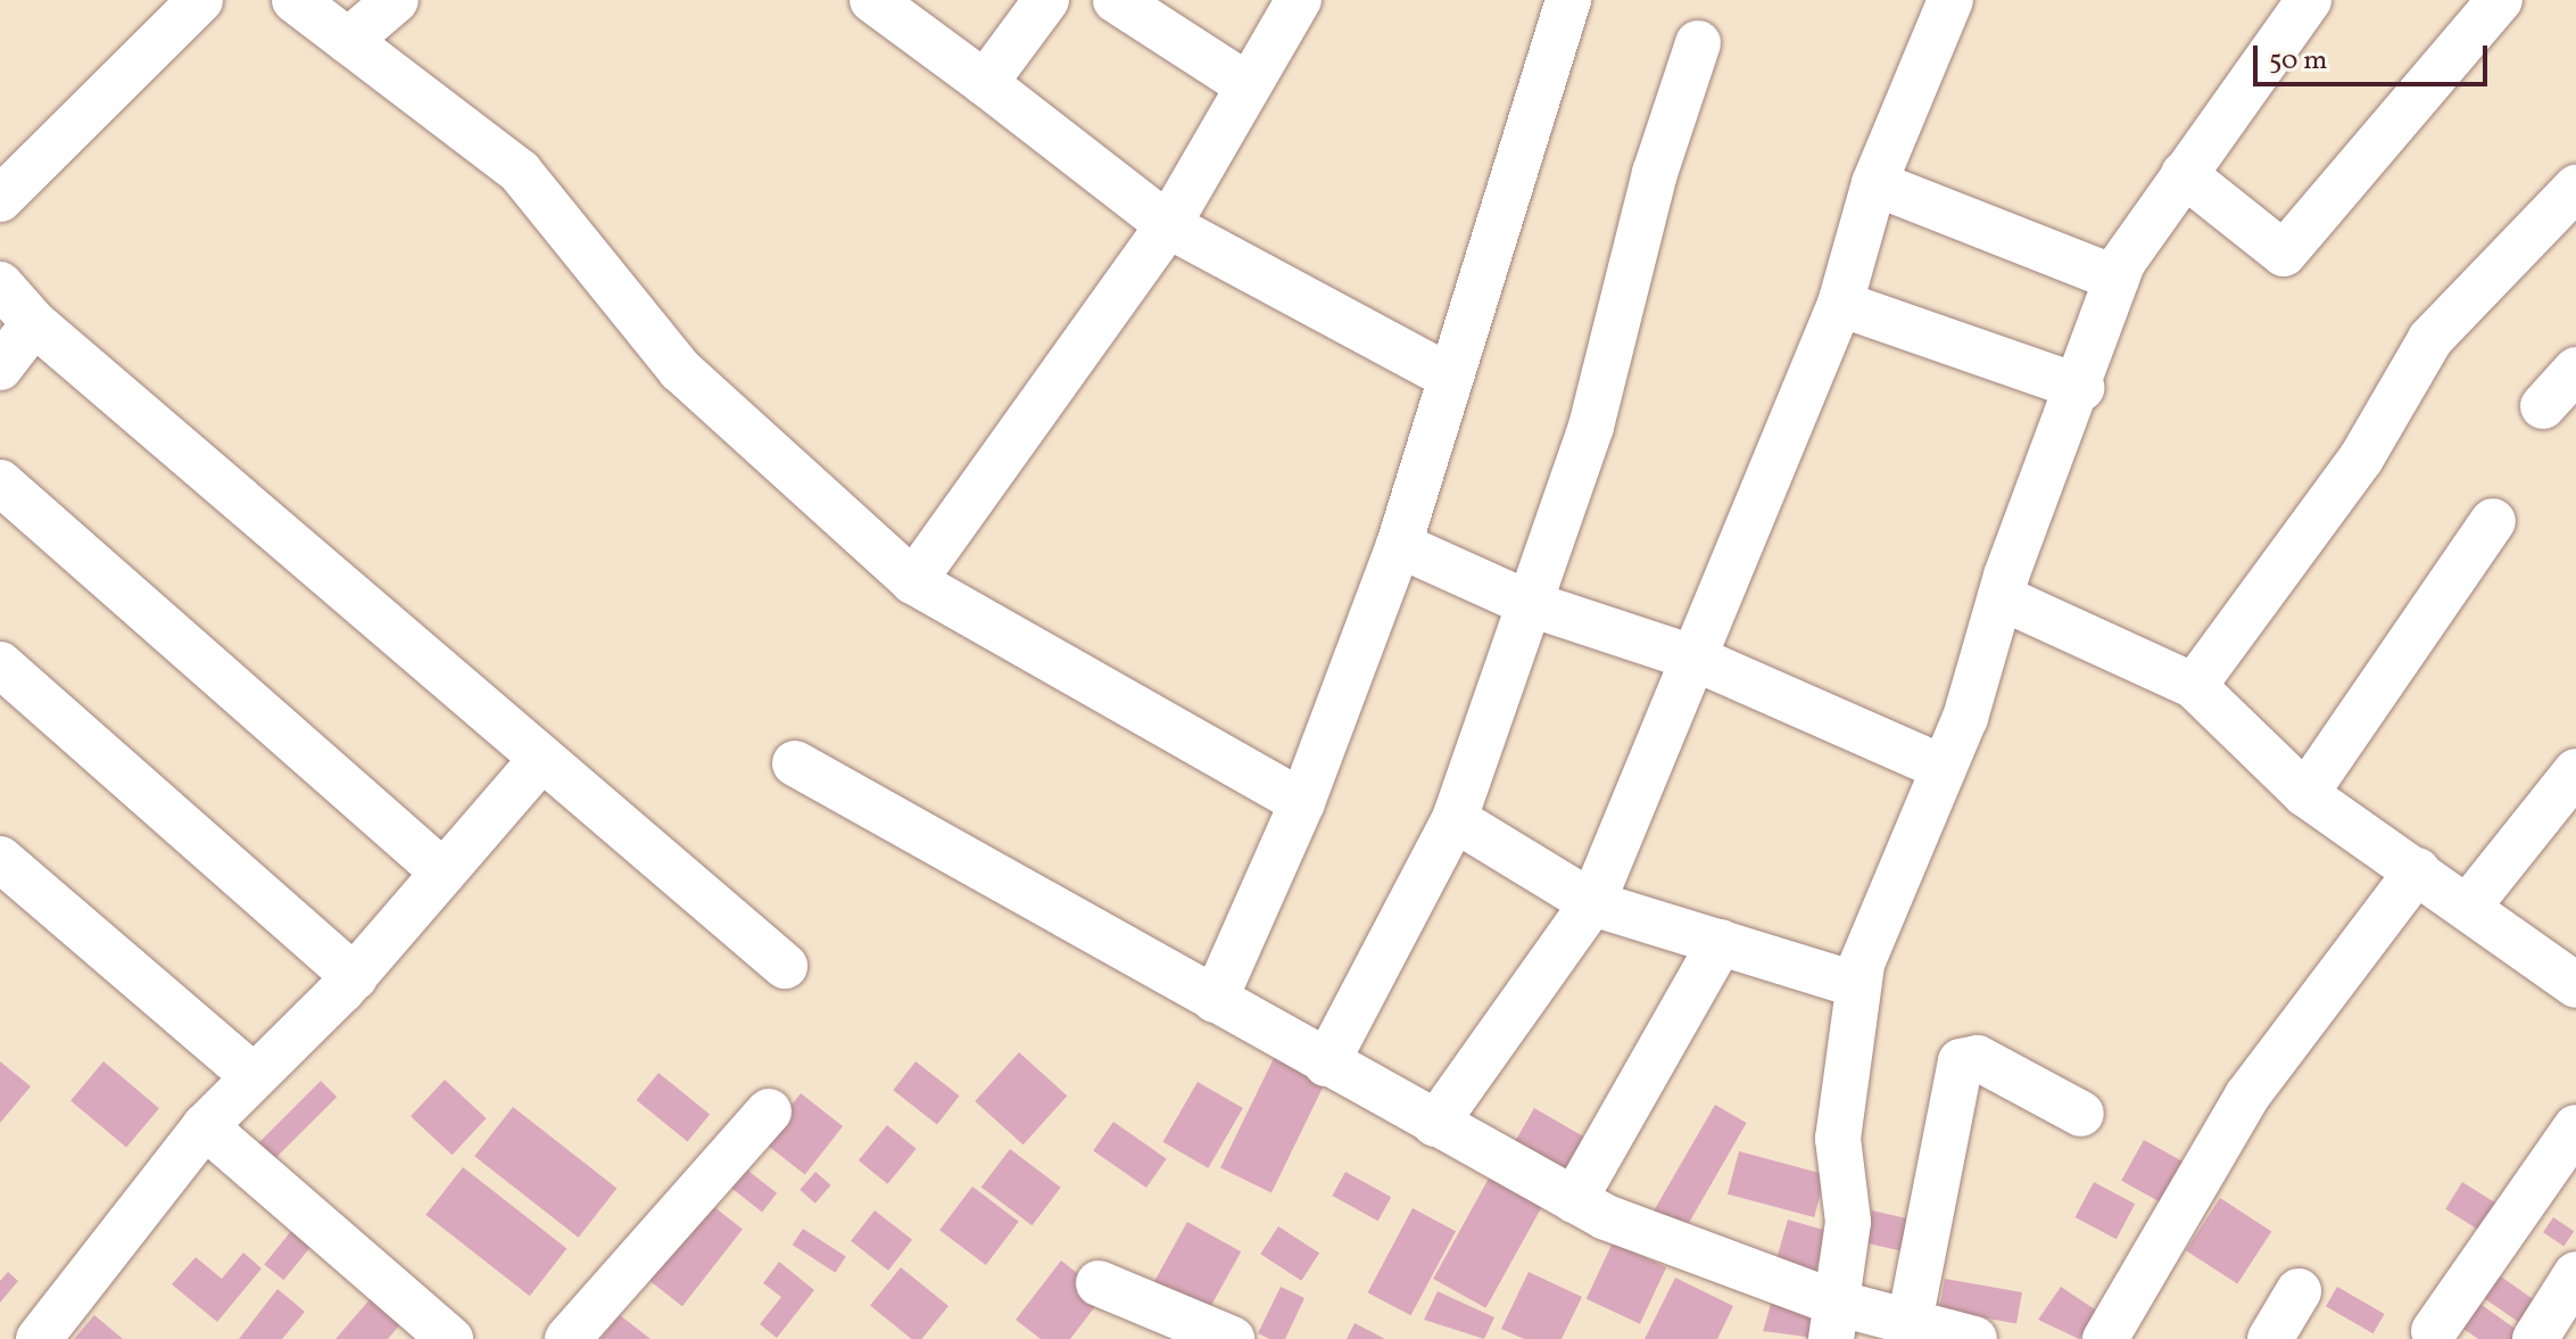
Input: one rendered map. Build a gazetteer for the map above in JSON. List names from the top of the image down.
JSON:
{
  "scale_bar": "50 m"
}
